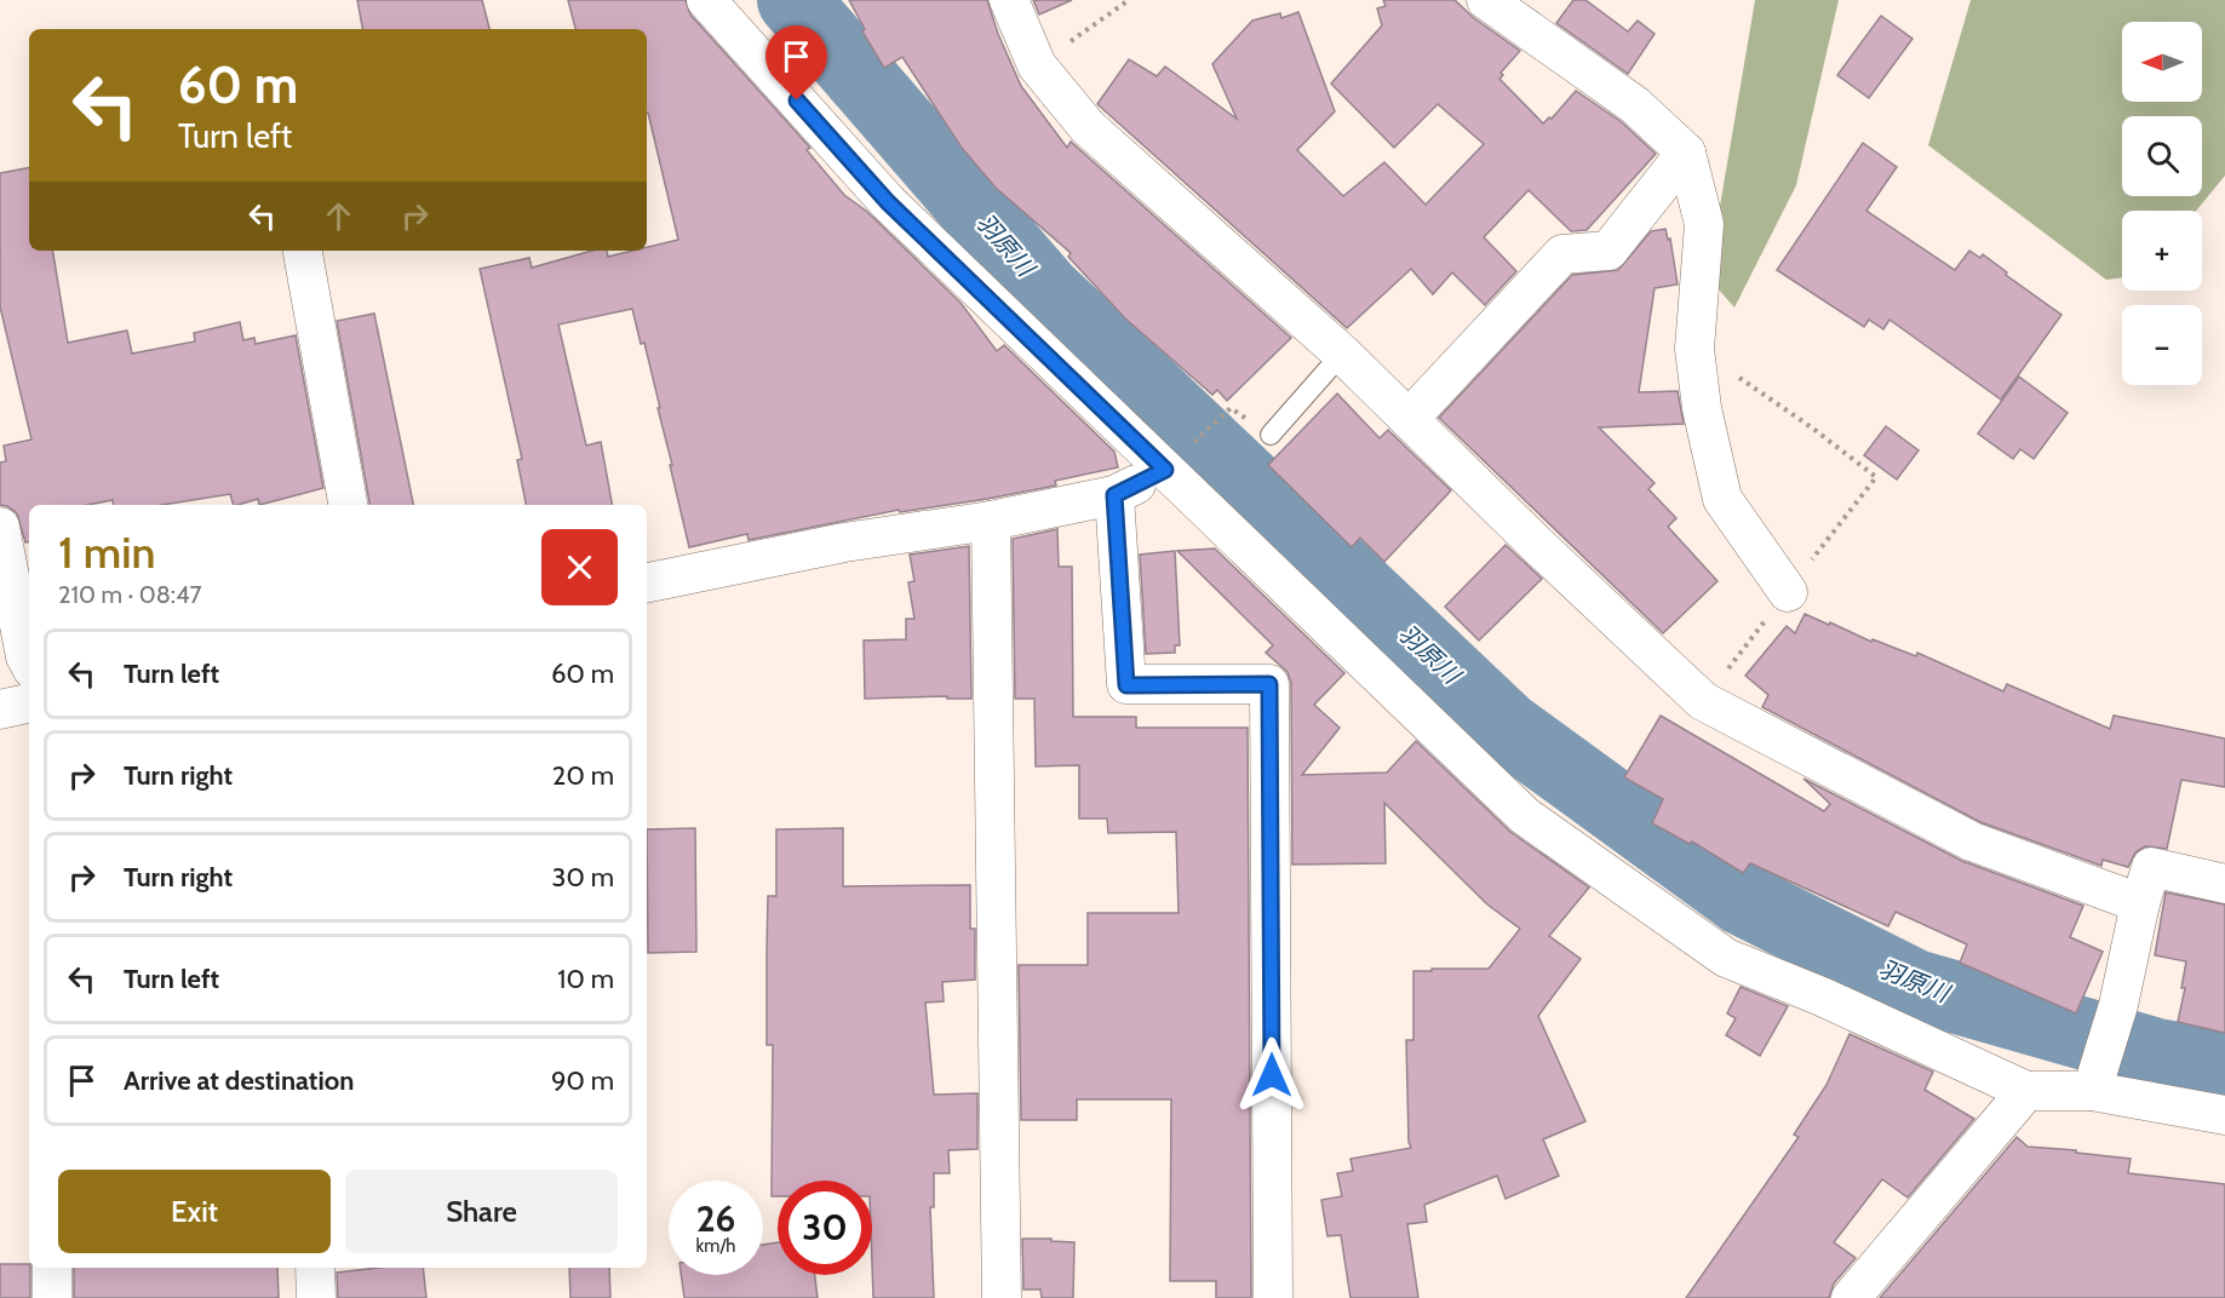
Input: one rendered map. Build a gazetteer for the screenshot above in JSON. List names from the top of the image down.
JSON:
{
  "water": ["羽原川"],
  "north": "left",
  "page": {
    "map_buttons": ["+", "−"],
    "turn": ["60 m", "Turn left"],
    "heading": ["1 min", "210 m · 08:47"],
    "list": [
      {
        "name": "Turn left",
        "value": "60 m"
      },
      {
        "name": "Turn right",
        "value": "20 m"
      },
      {
        "name": "Turn right",
        "value": "30 m"
      },
      {
        "name": "Turn left",
        "value": "10 m"
      },
      {
        "name": "Arrive at destination",
        "value": "90 m"
      }
    ],
    "buttons": ["Exit", "Share"],
    "speed": "26 km/h",
    "limit": "30"
  }
}
